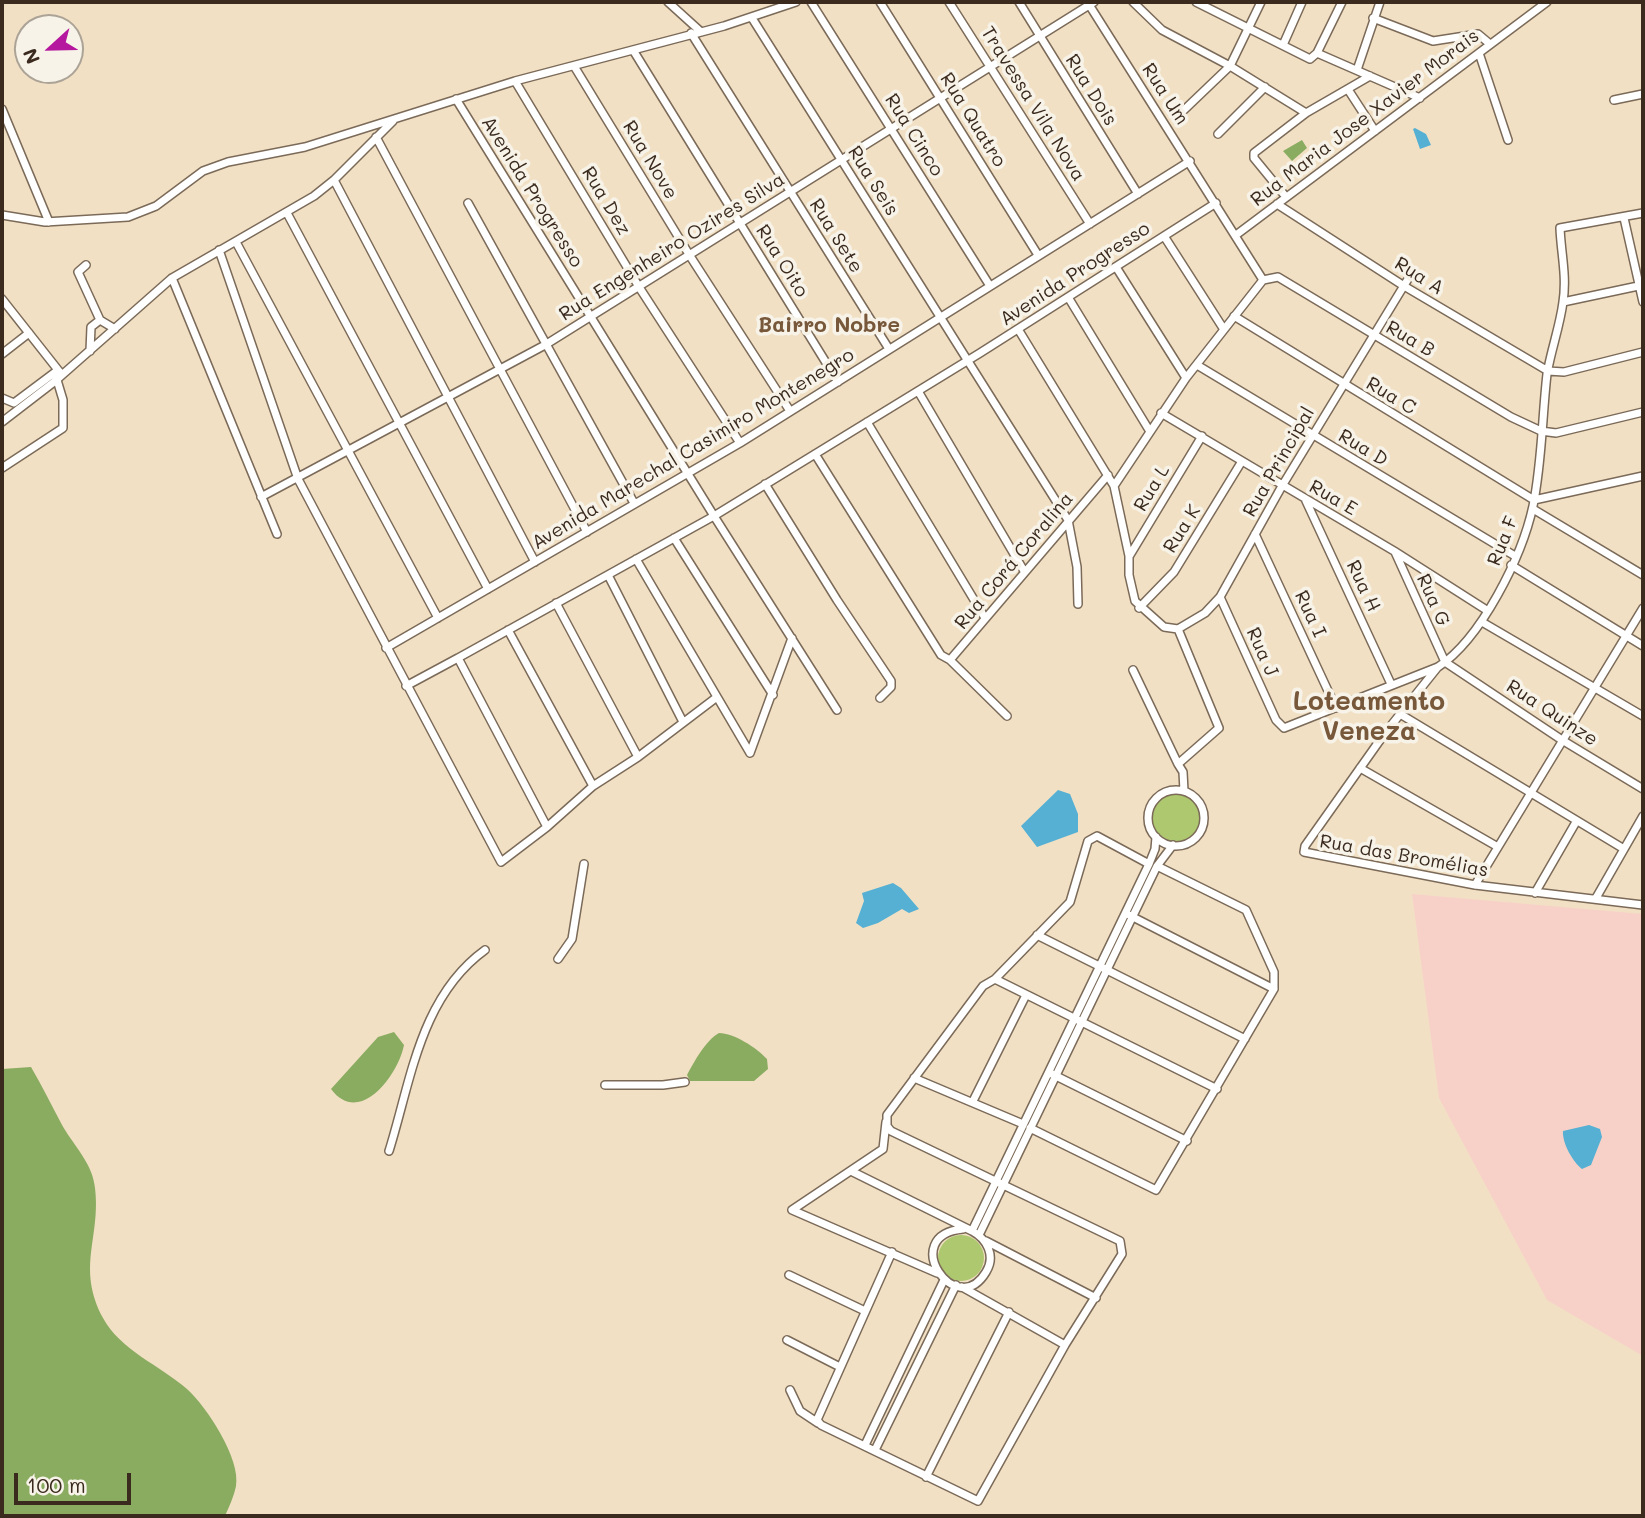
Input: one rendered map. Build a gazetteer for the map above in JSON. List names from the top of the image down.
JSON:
{
  "streets": {
    "street": [
      "Rua Dois",
      "Rua Um",
      "Travessa Vila Nova",
      "Rua Maria Jose Xavier Morais",
      "Rua Quatro",
      "Rua Cinco",
      "Rua Nove",
      "Rua Seis",
      "Avenida Progresso",
      "Rua Dez",
      "Rua Sete",
      "Rua Engenheiro Ozires Silva",
      "Rua Oito",
      "Rua A",
      "Rua B",
      "Rua C",
      "Rua D",
      "Avenida Marechal Casimiro Montenegro",
      "Rua Principal",
      "Rua L",
      "Rua E",
      "Rua K",
      "Rua F",
      "Rua Corá Coralina",
      "Rua H",
      "Rua G",
      "Rua I",
      "Rua J",
      "Rua Quinze",
      "Rua das Bromélias"
    ]
  },
  "crossings": [
    ["Rua Dois", "Rua Engenheiro Ozires Silva"],
    ["Rua Dois", "Avenida Marechal Casimiro Montenegro"],
    ["Rua Um", "Rua Maria Jose Xavier Morais"],
    ["Rua Um", "Avenida Progresso"],
    ["Rua Um", "Rua Engenheiro Ozires Silva"],
    ["Rua Um", "Avenida Marechal Casimiro Montenegro"],
    ["Travessa Vila Nova", "Rua Engenheiro Ozires Silva"],
    ["Travessa Vila Nova", "Avenida Marechal Casimiro Montenegro"],
    ["Rua Maria Jose Xavier Morais", "Rua A"],
    ["Rua Quatro", "Rua Engenheiro Ozires Silva"],
    ["Rua Quatro", "Avenida Marechal Casimiro Montenegro"],
    ["Rua Cinco", "Rua Engenheiro Ozires Silva"],
    ["Rua Cinco", "Avenida Marechal Casimiro Montenegro"],
    ["Rua Nove", "Rua Engenheiro Ozires Silva"],
    ["Rua Nove", "Avenida Marechal Casimiro Montenegro"],
    ["Rua Seis", "Avenida Progresso"],
    ["Rua Seis", "Rua Engenheiro Ozires Silva"],
    ["Rua Seis", "Avenida Marechal Casimiro Montenegro"],
    ["Rua Seis", "Rua Corá Coralina"],
    ["Avenida Progresso", "Rua Engenheiro Ozires Silva"],
    ["Avenida Progresso", "Avenida Marechal Casimiro Montenegro"],
    ["Rua Dez", "Rua Engenheiro Ozires Silva"],
    ["Rua Dez", "Avenida Marechal Casimiro Montenegro"],
    ["Rua Sete", "Rua Engenheiro Ozires Silva"],
    ["Rua Sete", "Avenida Marechal Casimiro Montenegro"],
    ["Rua Engenheiro Ozires Silva", "Rua Oito"],
    ["Rua Oito", "Avenida Marechal Casimiro Montenegro"],
    ["Rua A", "Rua Principal"],
    ["Rua A", "Rua F"],
    ["Rua B", "Rua Principal"],
    ["Rua B", "Rua F"],
    ["Rua C", "Rua Principal"],
    ["Rua C", "Rua F"],
    ["Rua D", "Rua Principal"],
    ["Rua D", "Rua F"],
    ["Rua Principal", "Rua E"],
    ["Rua Principal", "Rua I"],
    ["Rua Principal", "Rua J"],
    ["Rua L", "Rua E"],
    ["Rua E", "Rua K"],
    ["Rua E", "Rua F"],
    ["Rua E", "Rua H"],
    ["Rua E", "Rua G"],
    ["Rua F", "Rua H"],
    ["Rua F", "Rua G"],
    ["Rua F", "Rua I"],
    ["Rua F", "Rua J"],
    ["Rua F", "Rua Quinze"],
    ["Rua F", "Rua das Bromélias"],
    ["Rua G", "Rua Quinze"]
  ],
  "districts": ["Bairro Nobre", "Loteamento Veneza"],
  "scale_bar": "100 m",
  "north": "left"
}
